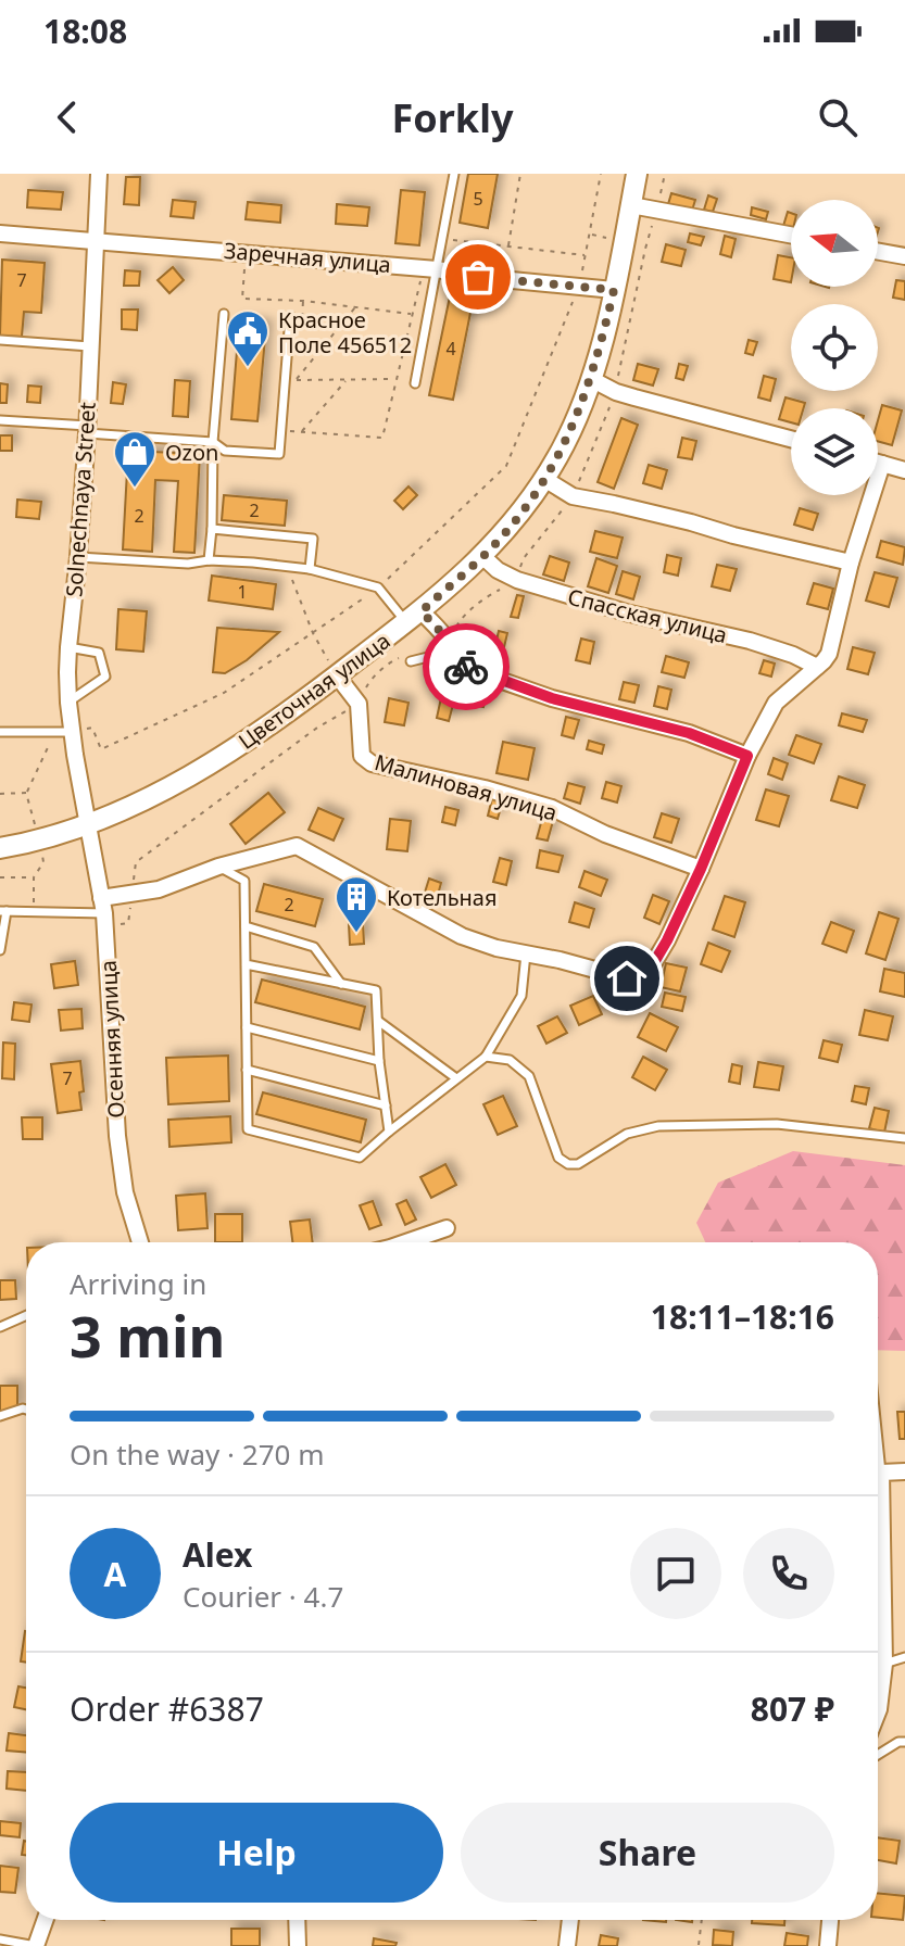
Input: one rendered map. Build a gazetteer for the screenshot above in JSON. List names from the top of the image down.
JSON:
{
  "streets": {
    "main road": ["Цветочная улица"],
    "street": [
      "Заречная улица",
      "Solnechnaya Street",
      "Спасская улица",
      "Малиновая улица",
      "Осенняя улица"
    ]
  },
  "crossings": [
    ["Заречная улица", "Solnechnaya Street"],
    ["Заречная улица", "Цветочная улица"],
    ["Solnechnaya Street", "Цветочная улица"],
    ["Solnechnaya Street", "Осенняя улица"],
    ["Спасская улица", "Цветочная улица"],
    ["Цветочная улица", "Малиновая улица"],
    ["Цветочная улица", "Осенняя улица"]
  ],
  "places": {
    "public building": ["Красное Поле 456512"],
    "shop": ["Ozon"],
    "building": ["Котельная"]
  },
  "house_numbers": [
    "5",
    "7",
    "4",
    "2",
    "2",
    "1",
    "2",
    "7"
  ],
  "north": "left",
  "page": {
    "status": "18:08",
    "header": "Forkly",
    "heading": ["3 min", "Arriving in", "18:11–18:16"],
    "panel": [
      "Alex",
      "Courier · 4.7",
      "Order #6387",
      "807 ₽"
    ],
    "bar": "On the way · 270 m",
    "round": "A",
    "buttons": ["Help", "Share"]
  }
}
